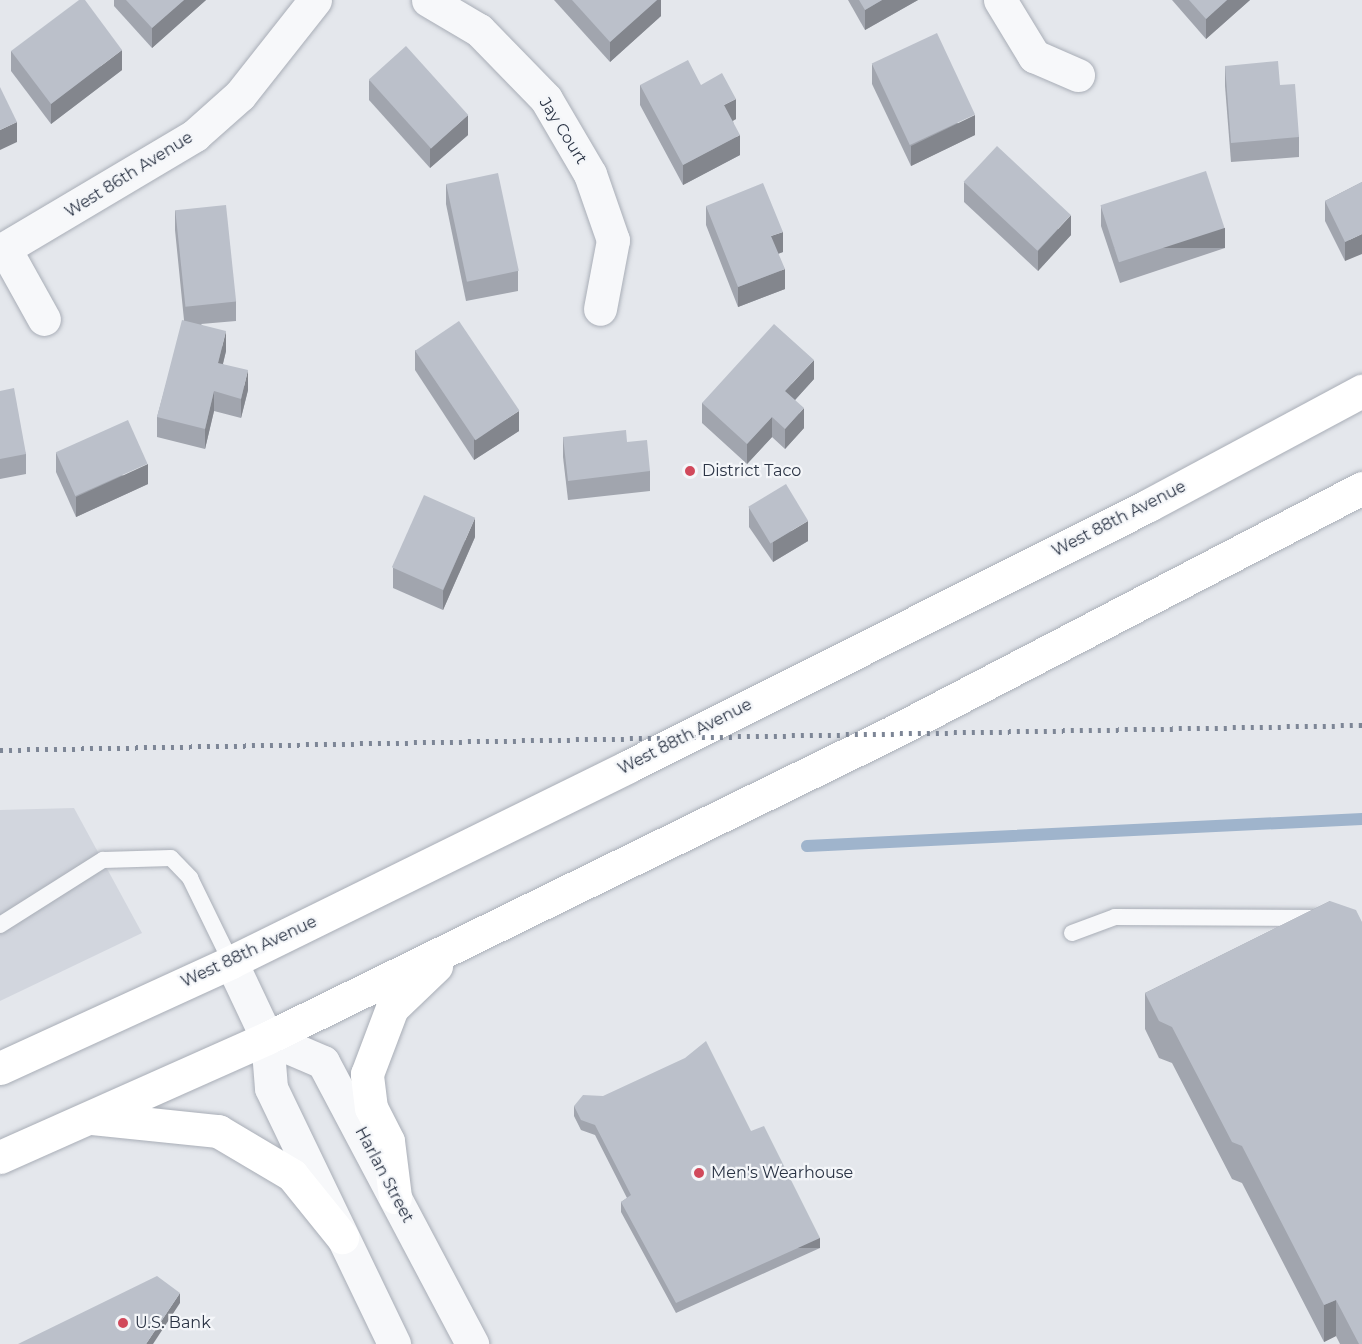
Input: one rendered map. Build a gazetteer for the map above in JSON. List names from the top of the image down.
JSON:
{
  "streets": {
    "main road": ["West 88th Avenue"],
    "street": ["Jay Court", "West 86th Avenue", "Harlan Street"]
  },
  "places": ["District Taco", "Men's Wearhouse", "U.S. Bank"]
}
